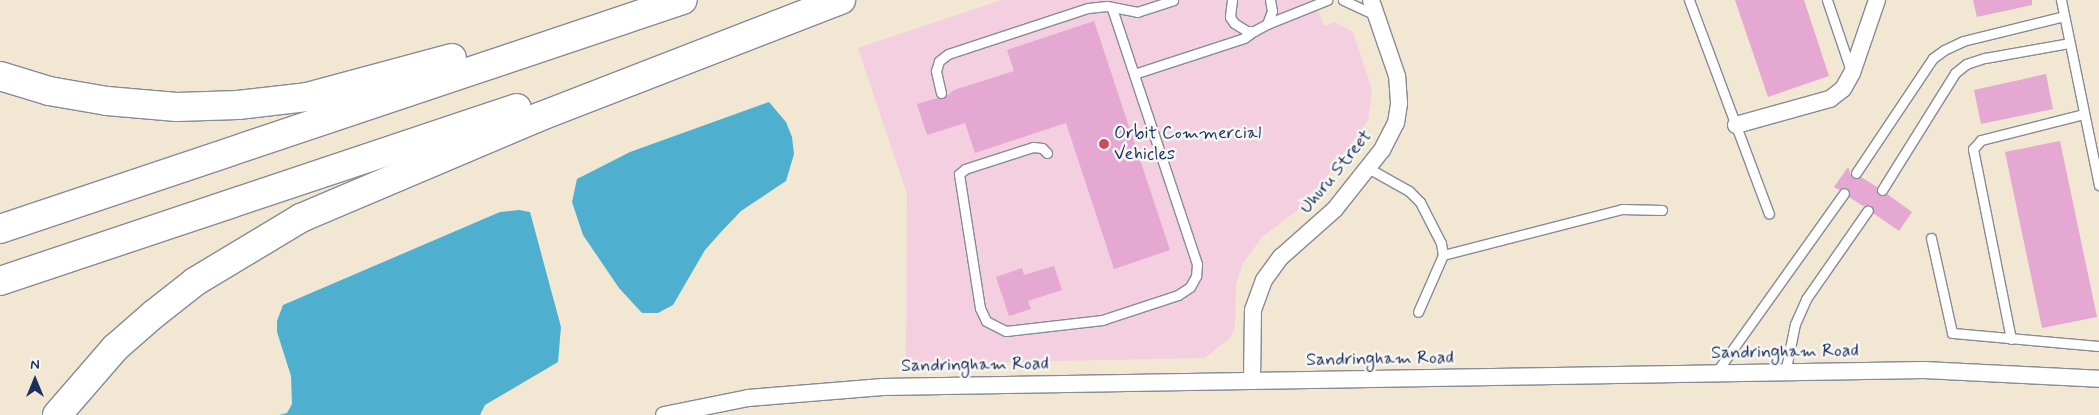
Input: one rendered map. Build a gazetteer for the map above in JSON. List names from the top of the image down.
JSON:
{
  "streets": {
    "street": ["Uhuru Street", "Sandringham Road"]
  },
  "crossings": [
    ["Uhuru Street", "Sandringham Road"]
  ],
  "places": ["Orbit Commercial Vehicles"],
  "north": "top"
}
